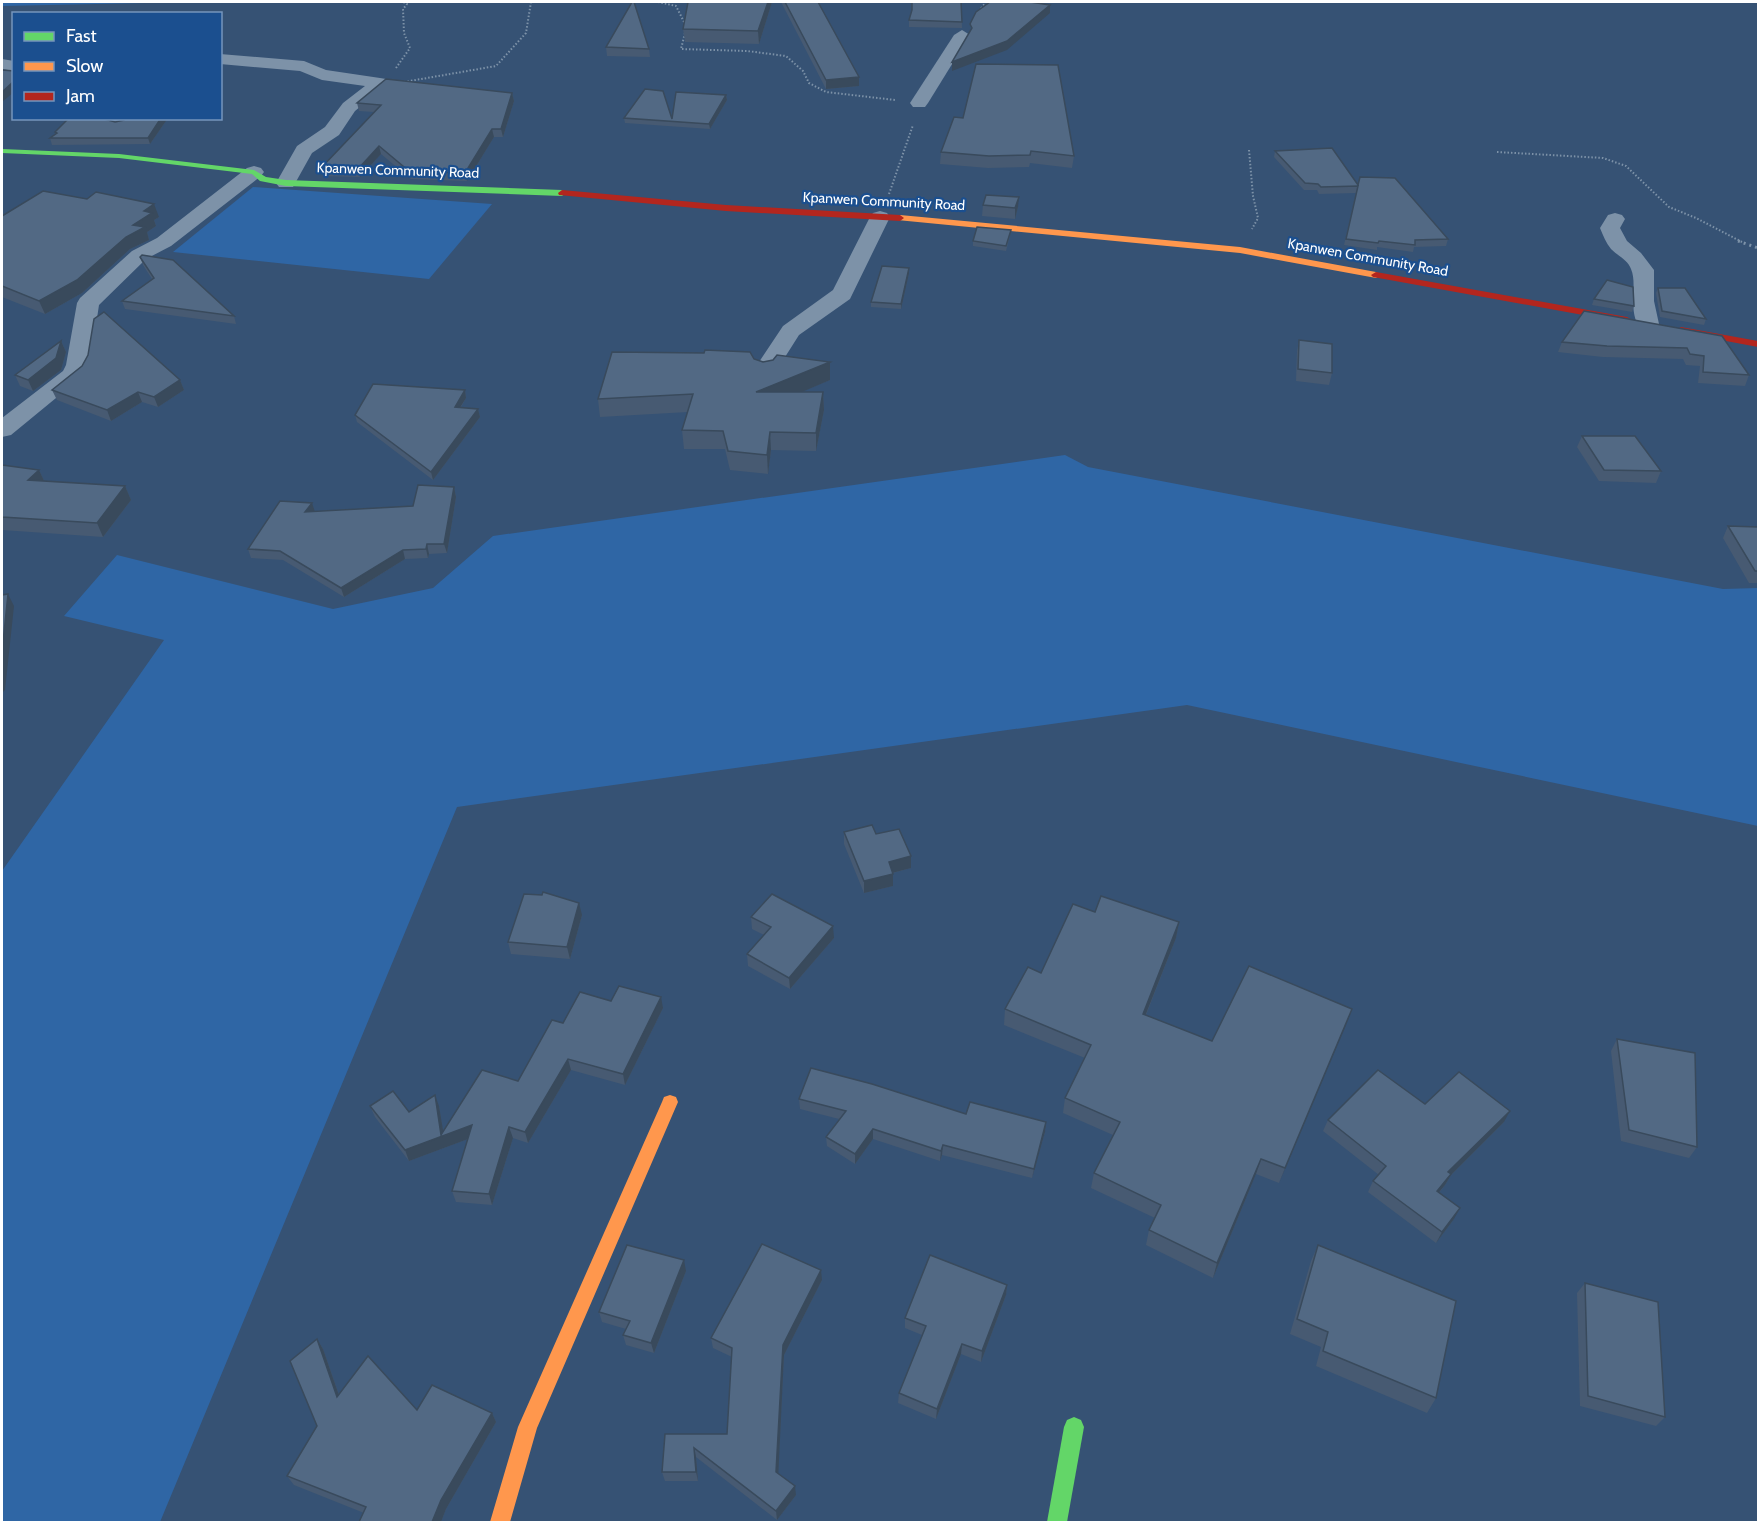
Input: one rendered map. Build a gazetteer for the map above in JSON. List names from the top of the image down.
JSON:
{
  "streets": {
    "street": ["Kpanwen Community Road"]
  },
  "legend": ["Fast", "Slow", "Jam"]
}
